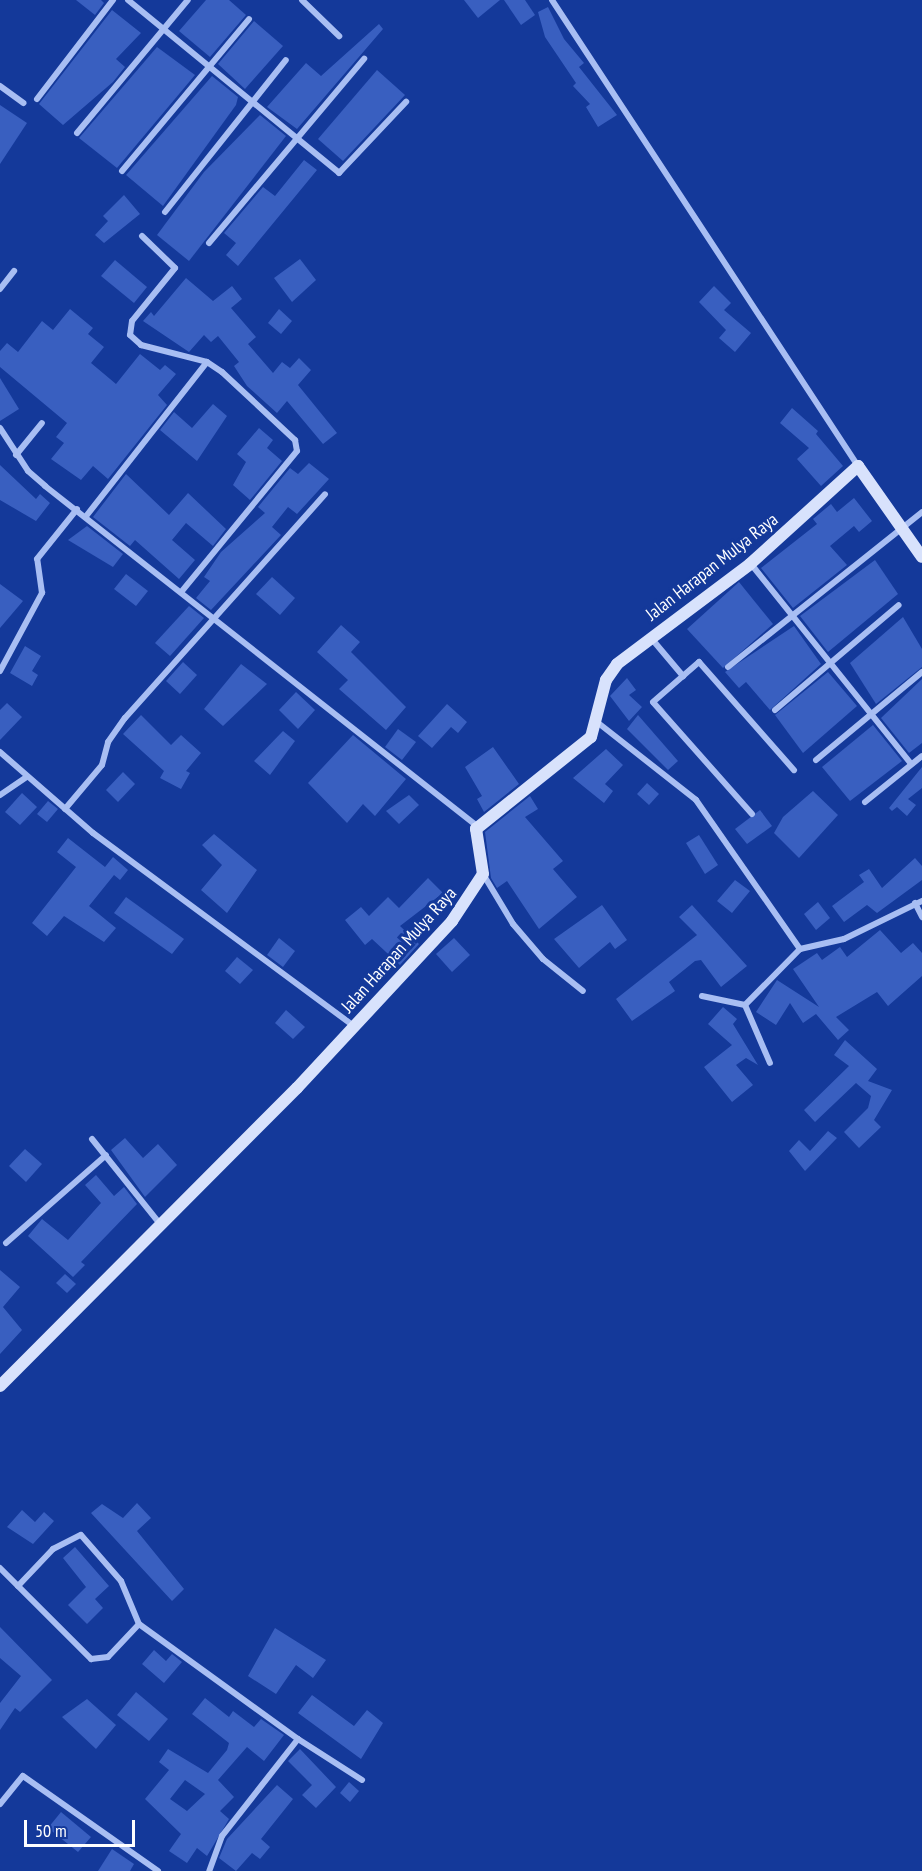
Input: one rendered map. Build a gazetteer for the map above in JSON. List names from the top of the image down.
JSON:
{
  "streets": {
    "street": ["Jalan Harapan Mulya Raya"]
  },
  "scale_bar": "50 m"
}
